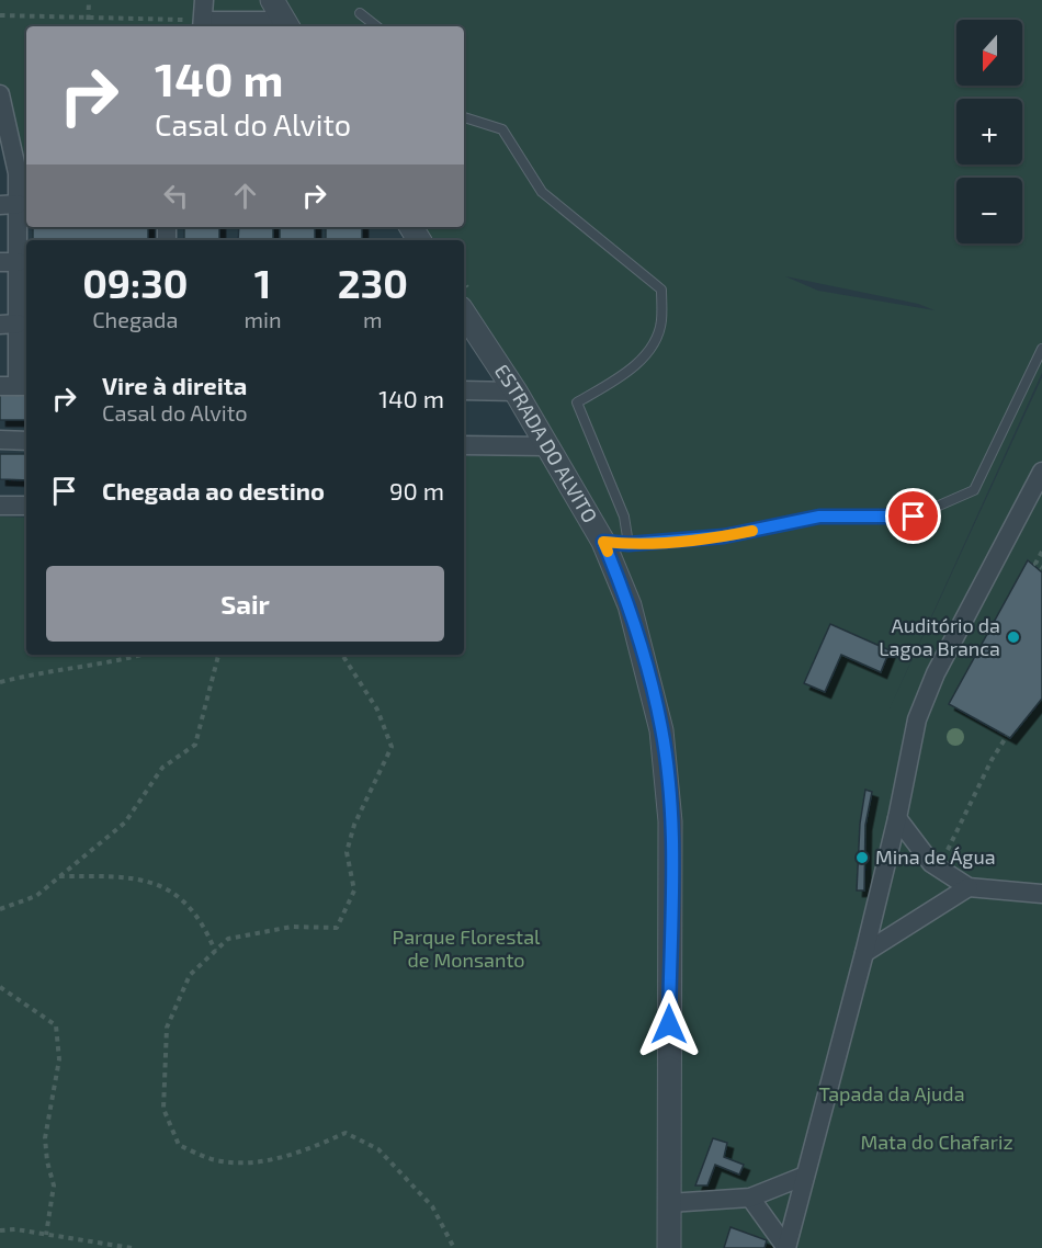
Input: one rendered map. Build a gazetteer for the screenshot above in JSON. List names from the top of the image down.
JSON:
{
  "streets": {
    "street": ["ESTRADA DO ALVITO"]
  },
  "parks": ["Parque Florestal de Monsanto", "Tapada da Ajuda", "Mata do Chafariz"],
  "places": ["Auditório da Lagoa Branca", "Mina de Água"],
  "north": "bottom",
  "page": {
    "map_buttons": ["+", "−"],
    "turn": ["140 m", "Casal do Alvito"],
    "eta": [
      "09:30",
      "Chegada",
      "1",
      "min",
      "230",
      "m"
    ],
    "list": [
      {
        "name": "Vire à direita",
        "note": "Casal do Alvito",
        "value": "140 m"
      },
      {
        "name": "Chegada ao destino",
        "value": "90 m"
      }
    ],
    "buttons": "Sair"
  }
}
